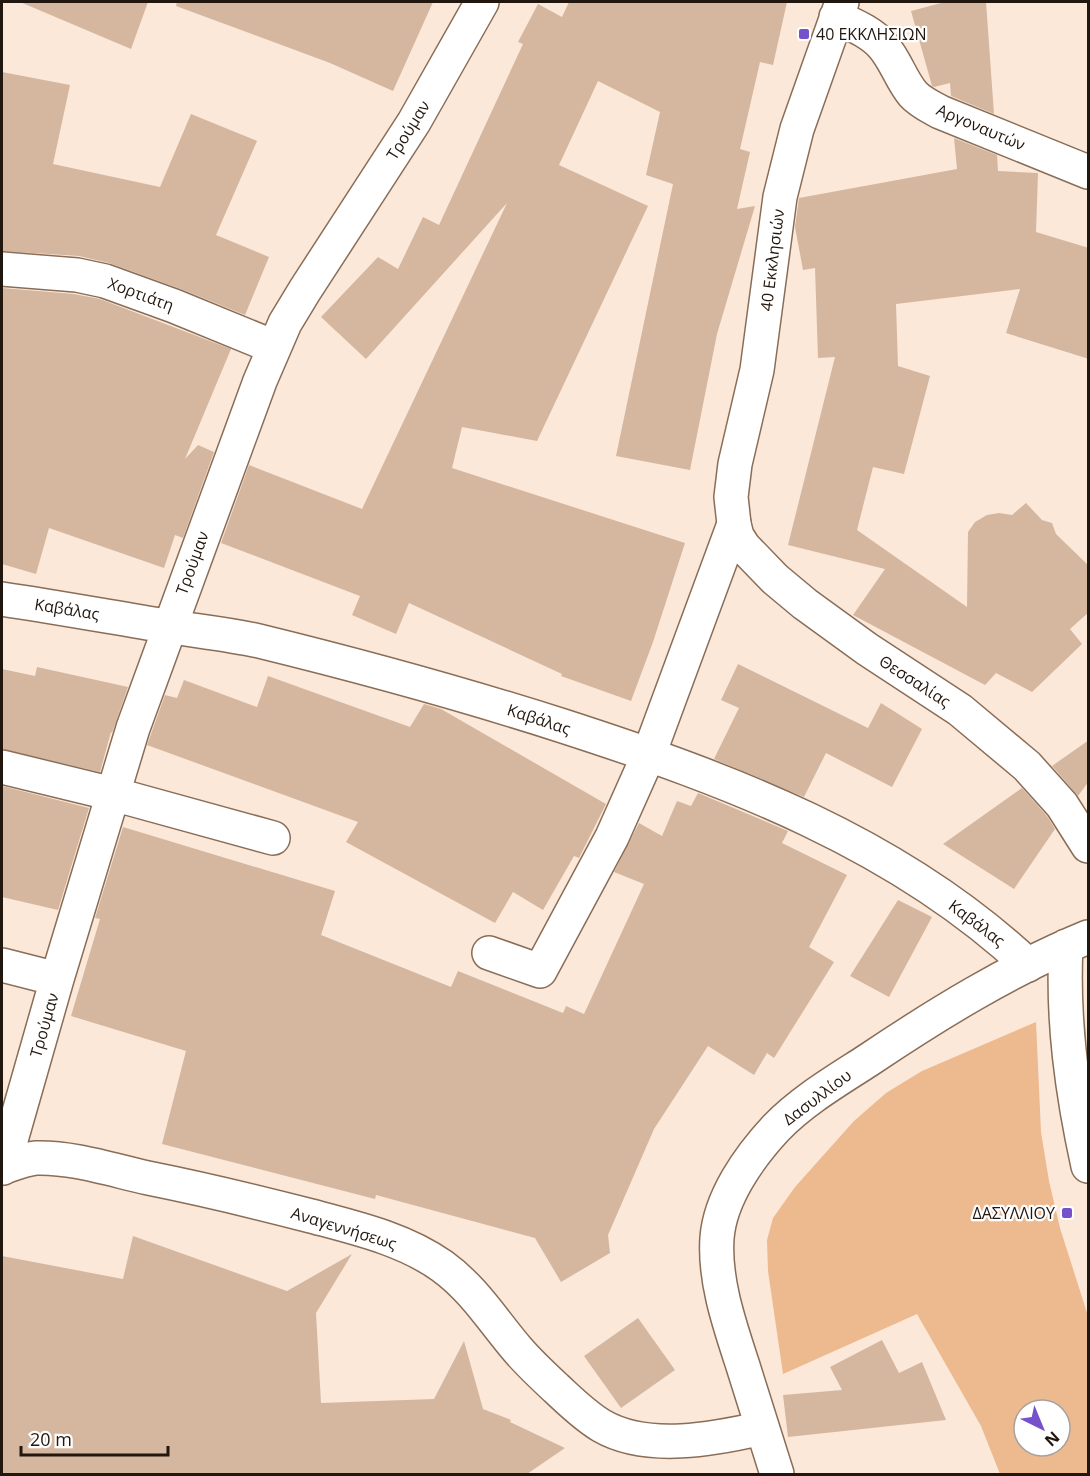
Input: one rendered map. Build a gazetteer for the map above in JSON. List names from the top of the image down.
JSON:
{
  "streets": {
    "street": [
      "Αργοναυτών",
      "Τρούμαν",
      "40 Εκκλησιών",
      "Χορτιάτη",
      "Καβάλας",
      "Θεσσαλίας",
      "Δασυλλίου",
      "Αναγεννήσεως"
    ]
  },
  "crossings": [
    ["Αργοναυτών", "40 Εκκλησιών"],
    ["Τρούμαν", "Χορτιάτη"],
    ["Τρούμαν", "Καβάλας"],
    ["Τρούμαν", "Αναγεννήσεως"],
    ["40 Εκκλησιών", "Θεσσαλίας"],
    ["Καβάλας", "Δασυλλίου"],
    ["Δασυλλίου", "Αναγεννήσεως"]
  ],
  "places": {
    "transit": ["40 ΕΚΚΛΗΣΙΩΝ", "ΔΑΣΥΛΛΙΟΥ"]
  },
  "scale_bar": "20 m",
  "north": "bottom right"
}
